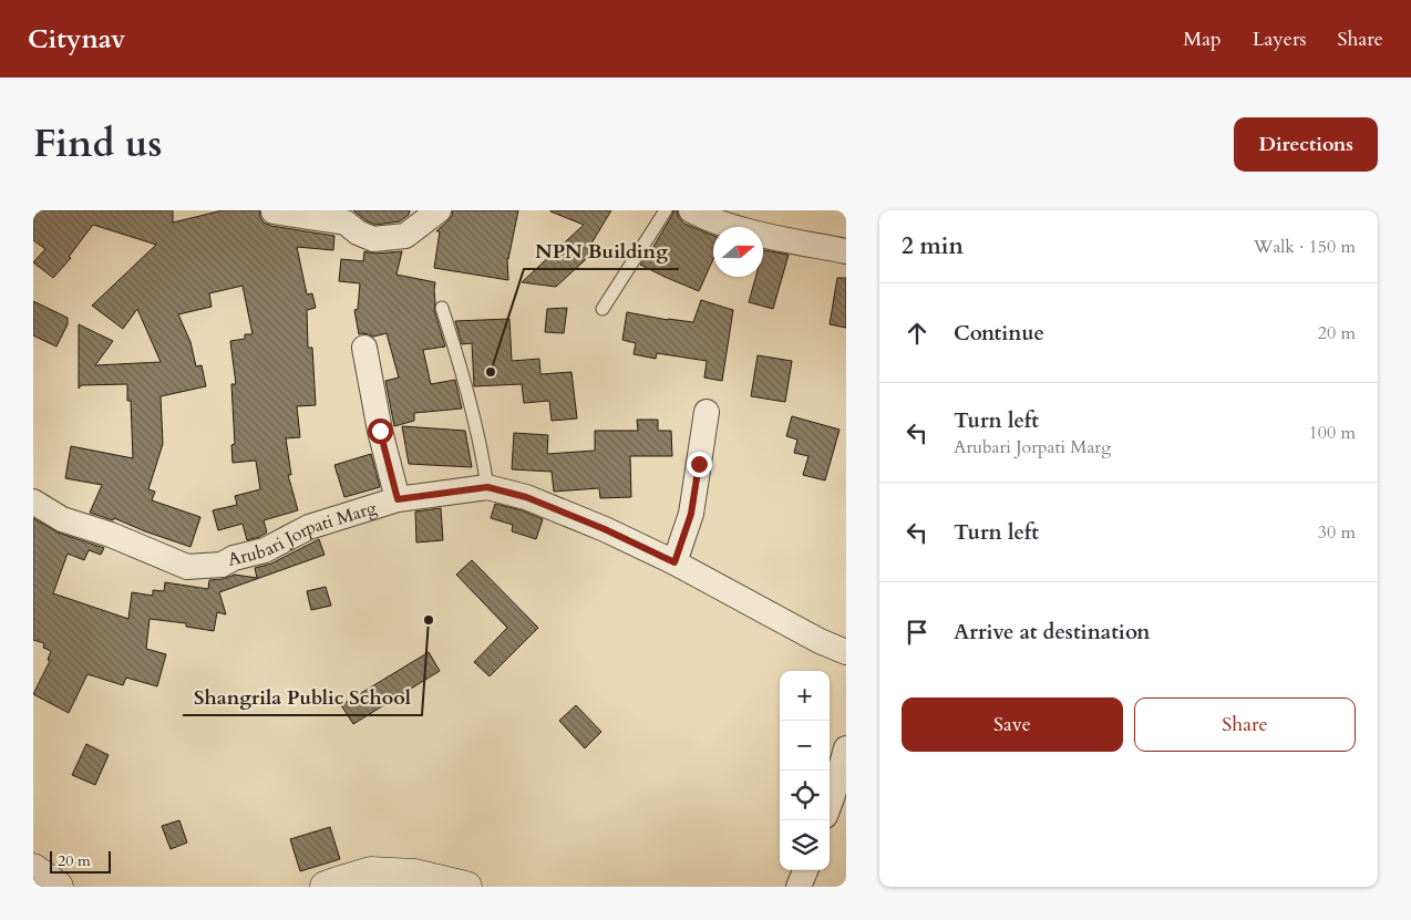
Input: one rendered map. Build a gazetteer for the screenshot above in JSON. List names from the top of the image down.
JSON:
{
  "streets": {
    "street": ["Arubari Jorpati Marg"]
  },
  "places": ["NPN Building", "Shangrila Public School"],
  "scale_bar": "20 m",
  "north": "right",
  "page": {
    "header": "Citynav",
    "nav": ["Map", "Layers", "Share"],
    "title": "Find us",
    "buttons": [
      "Directions",
      ["Save", "Share"]
    ],
    "heading": ["2 min", "Walk · 150 m"],
    "list": [
      ["Continue", "20 m"],
      ["Turn left", "Arubari Jorpati Marg", "100 m"],
      ["Turn left", "30 m"],
      "Arrive at destination"
    ],
    "map_buttons": ["+", "−"],
    "scale": "20 m"
  }
}
